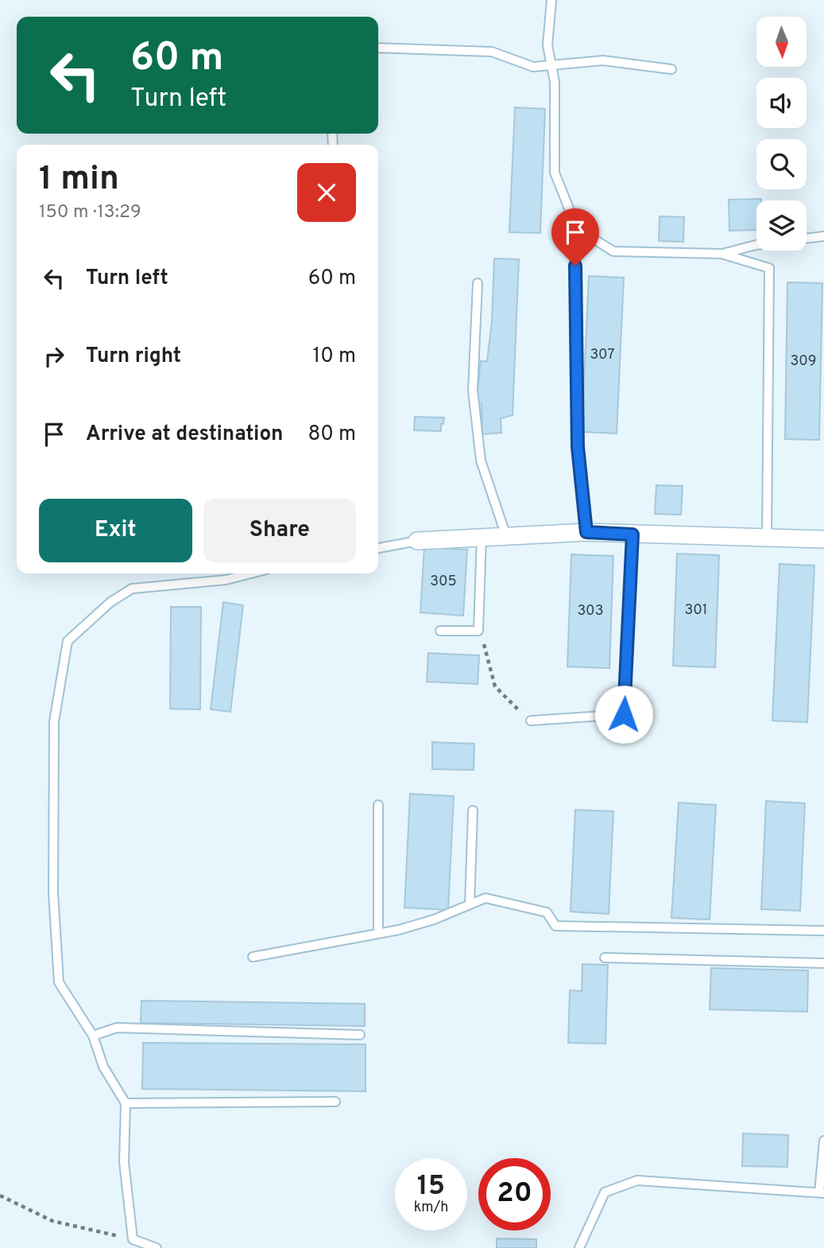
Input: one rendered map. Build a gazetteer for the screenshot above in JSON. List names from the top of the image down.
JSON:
{
  "house_numbers": [
    "307",
    "309",
    "305",
    "301",
    "303"
  ],
  "north": "bottom",
  "page": {
    "turn": ["60 m", "Turn left"],
    "heading": ["1 min", "150 m · 13:29"],
    "list": [
      {
        "name": "Turn left",
        "value": "60 m"
      },
      {
        "name": "Turn right",
        "value": "10 m"
      },
      {
        "name": "Arrive at destination",
        "value": "80 m"
      }
    ],
    "buttons": ["Exit", "Share"],
    "speed": "15 km/h",
    "limit": "20"
  }
}
